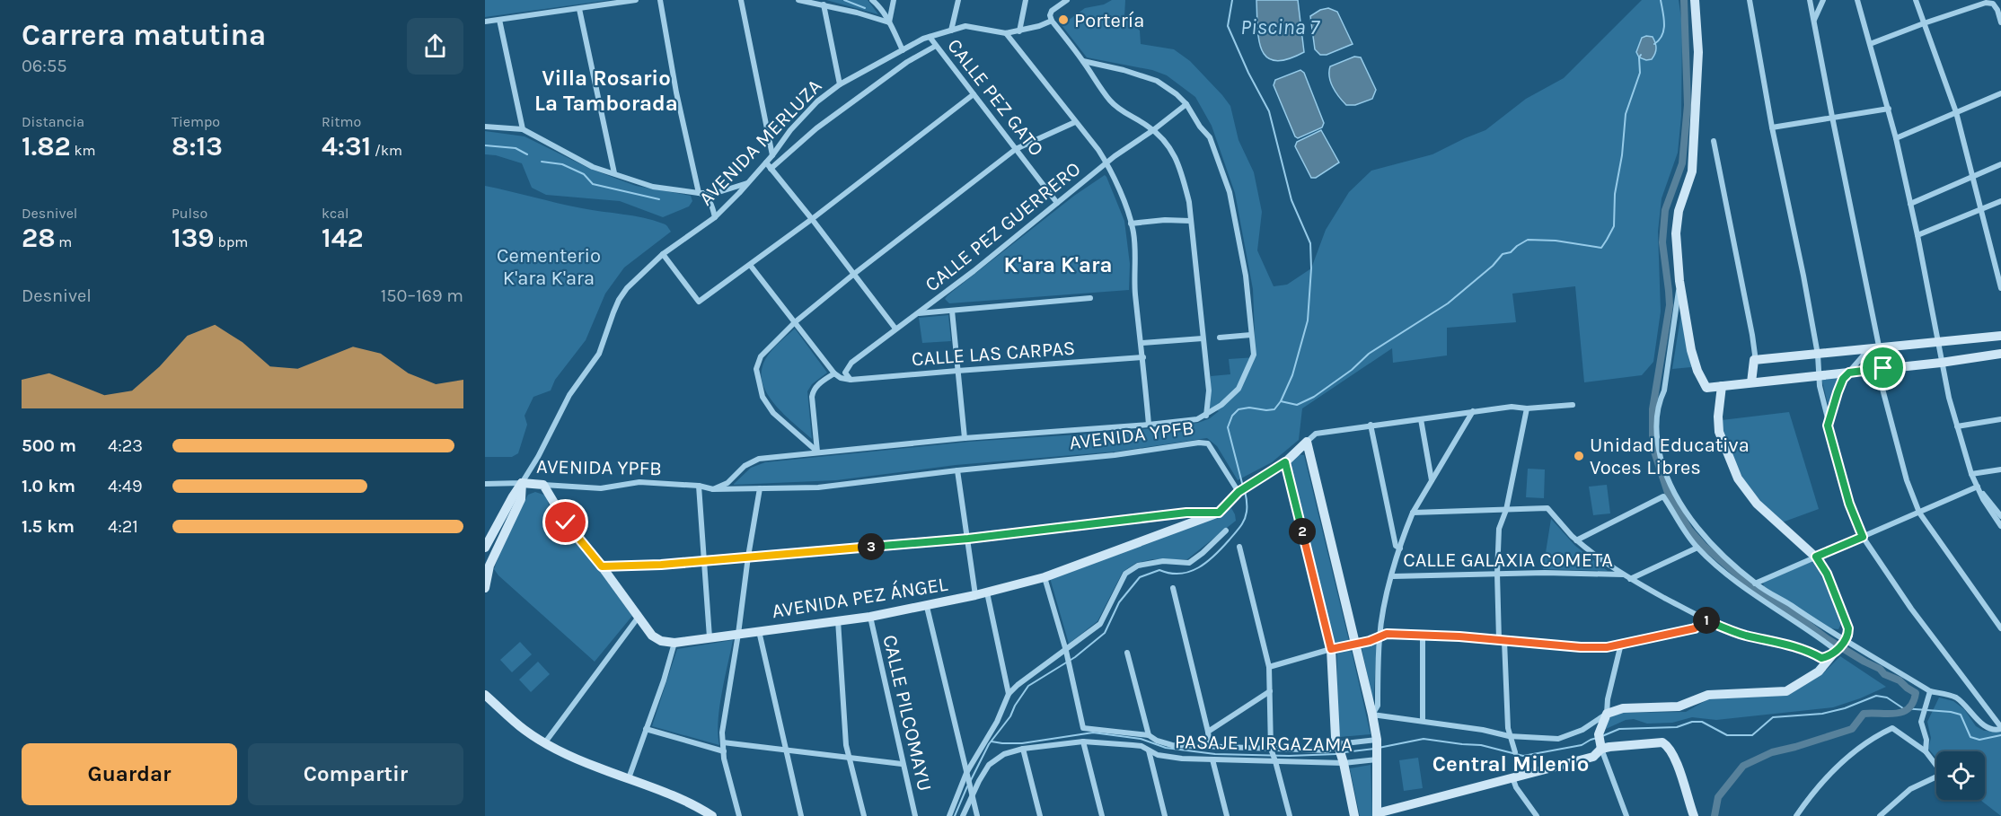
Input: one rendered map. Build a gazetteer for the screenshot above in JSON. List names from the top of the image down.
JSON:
{
  "streets": {
    "street": [
      "CALLE PEZ GATO",
      "AVENIDA MERLUZA",
      "CALLE PEZ GUERRERO",
      "CALLE LAS CARPAS",
      "AVENIDA YPFB",
      "CALLE GALAXIA COMETA",
      "AVENIDA PEZ ÁNGEL",
      "CALLE PILCOMAYU",
      "PASAJE IVIRGAZAMA"
    ]
  },
  "crossings": [
    ["CALLE PEZ GATO", "AVENIDA MERLUZA"],
    ["CALLE PEZ GATO", "CALLE PEZ GUERRERO"],
    ["AVENIDA MERLUZA", "AVENIDA YPFB"],
    ["CALLE PEZ GUERRERO", "CALLE LAS CARPAS"],
    ["AVENIDA YPFB", "AVENIDA PEZ ÁNGEL"],
    ["AVENIDA PEZ ÁNGEL", "CALLE PILCOMAYU"]
  ],
  "districts": ["Villa Rosario La Tamborada", "K'ara K'ara", "Central Milenio"],
  "water": ["Piscina 7"],
  "parks": ["Cementerio K'ara K'ara"],
  "places": ["Portería", "Unidad Educativa Voces Libres"],
  "page": {
    "heading": ["Carrera matutina", "06:55"],
    "stats": [
      ["Distancia", "1.82 km"],
      ["Tiempo", "8:13"],
      ["Ritmo", "4:31 /km"],
      ["Desnivel", "28 m"],
      ["Pulso", "139 bpm"],
      ["kcal", "142"]
    ],
    "chart": ["Desnivel", "150–169 m"],
    "list": [
      {
        "name": "500 m",
        "note": "4:23"
      },
      {
        "name": "1.0 km",
        "note": "4:49"
      },
      {
        "name": "1.5 km",
        "note": "4:21"
      }
    ],
    "pins": ["2", "3", "1"],
    "buttons": ["Guardar", "Compartir"]
  }
}
